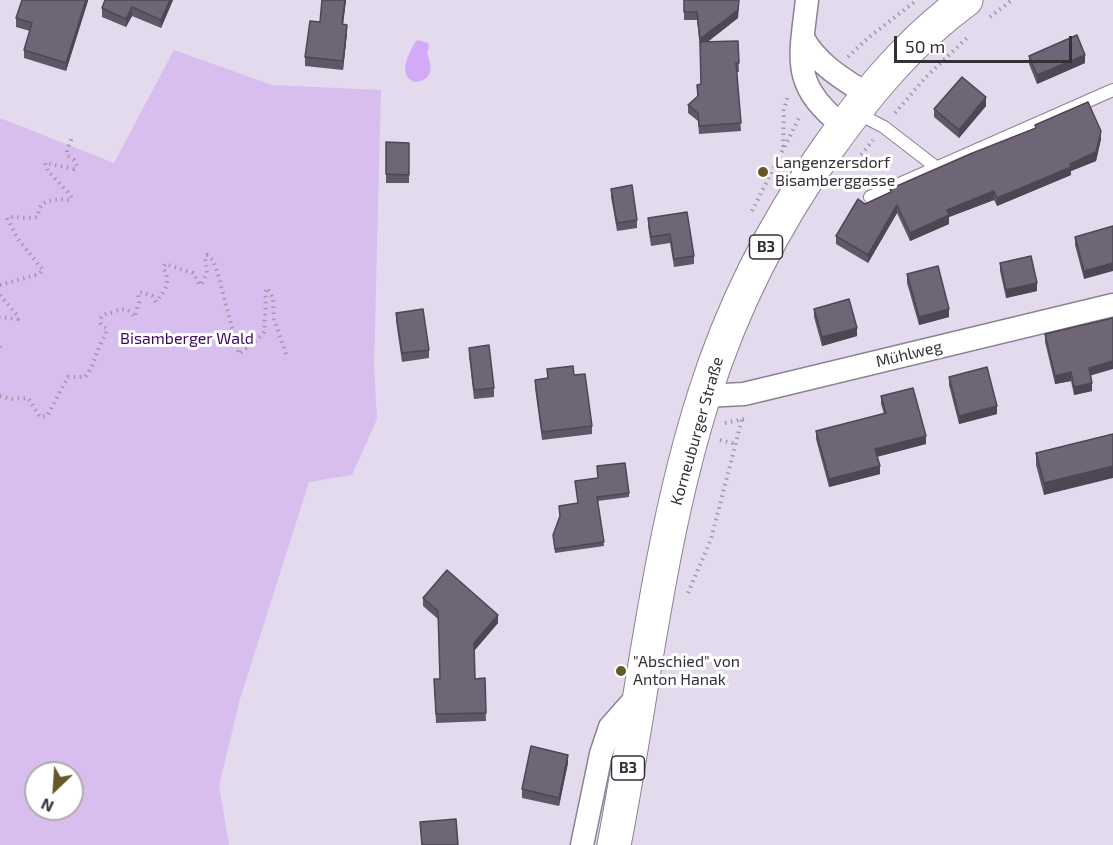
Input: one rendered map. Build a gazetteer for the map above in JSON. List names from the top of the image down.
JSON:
{
  "streets": {
    "main road": ["B3", "Korneuburger Straße"],
    "street": ["Mühlweg"]
  },
  "crossings": [
    ["Mühlweg", "Korneuburger Straße"]
  ],
  "parks": ["Bisamberger Wald"],
  "places": ["Langenzersdorf Bisamberggasse", "\"Abschied\" von Anton Hanak"],
  "scale_bar": "50 m",
  "north": "bottom left"
}
